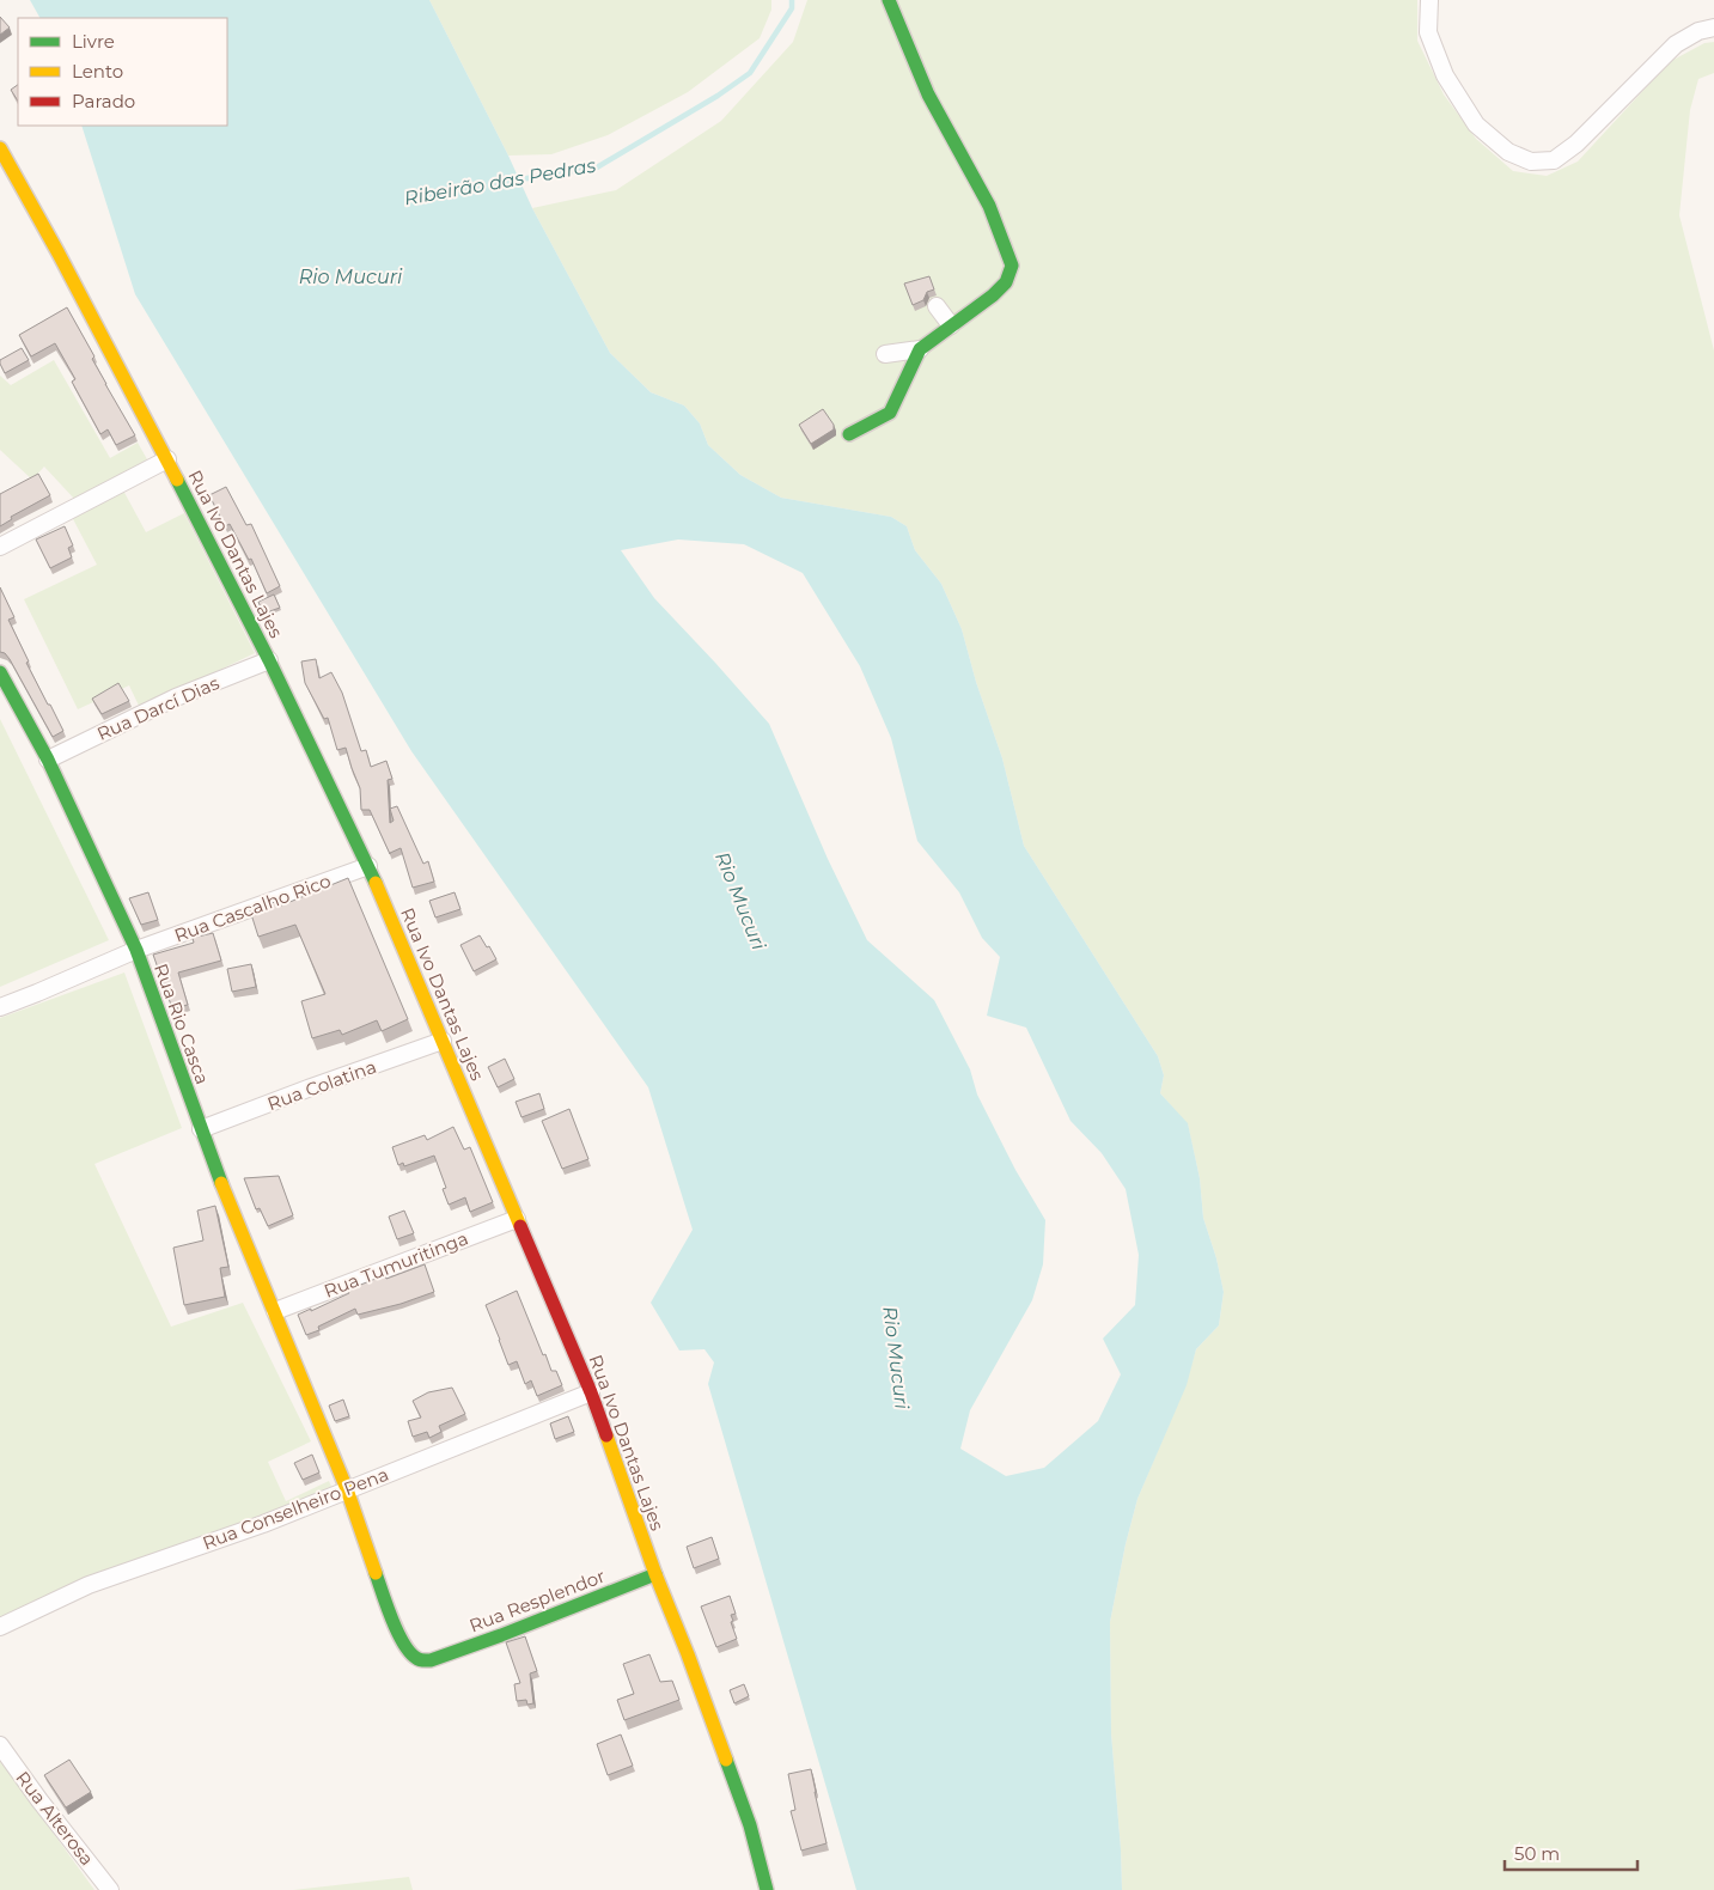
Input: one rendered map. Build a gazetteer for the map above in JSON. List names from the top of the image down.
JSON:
{
  "streets": {
    "street": [
      "Rua Ivo Dantas Lajes",
      "Rua Darcí Dias",
      "Rua Cascalho Rico",
      "Rua Rio Casca",
      "Rua Colatina",
      "Rua Tumuritinga",
      "Rua Conselheiro Pena",
      "Rua Resplendor",
      "Rua Alterosa"
    ]
  },
  "crossings": [
    ["Rua Ivo Dantas Lajes", "Rua Darcí Dias"],
    ["Rua Ivo Dantas Lajes", "Rua Cascalho Rico"],
    ["Rua Ivo Dantas Lajes", "Rua Colatina"],
    ["Rua Ivo Dantas Lajes", "Rua Tumuritinga"],
    ["Rua Ivo Dantas Lajes", "Rua Conselheiro Pena"],
    ["Rua Ivo Dantas Lajes", "Rua Resplendor"],
    ["Rua Darcí Dias", "Rua Rio Casca"],
    ["Rua Cascalho Rico", "Rua Rio Casca"],
    ["Rua Rio Casca", "Rua Colatina"],
    ["Rua Rio Casca", "Rua Tumuritinga"],
    ["Rua Rio Casca", "Rua Conselheiro Pena"],
    ["Rua Rio Casca", "Rua Resplendor"]
  ],
  "water": ["Ribeirão das Pedras", "Rio Mucuri"],
  "legend": ["Livre", "Lento", "Parado"],
  "scale_bar": "50 m"
}
